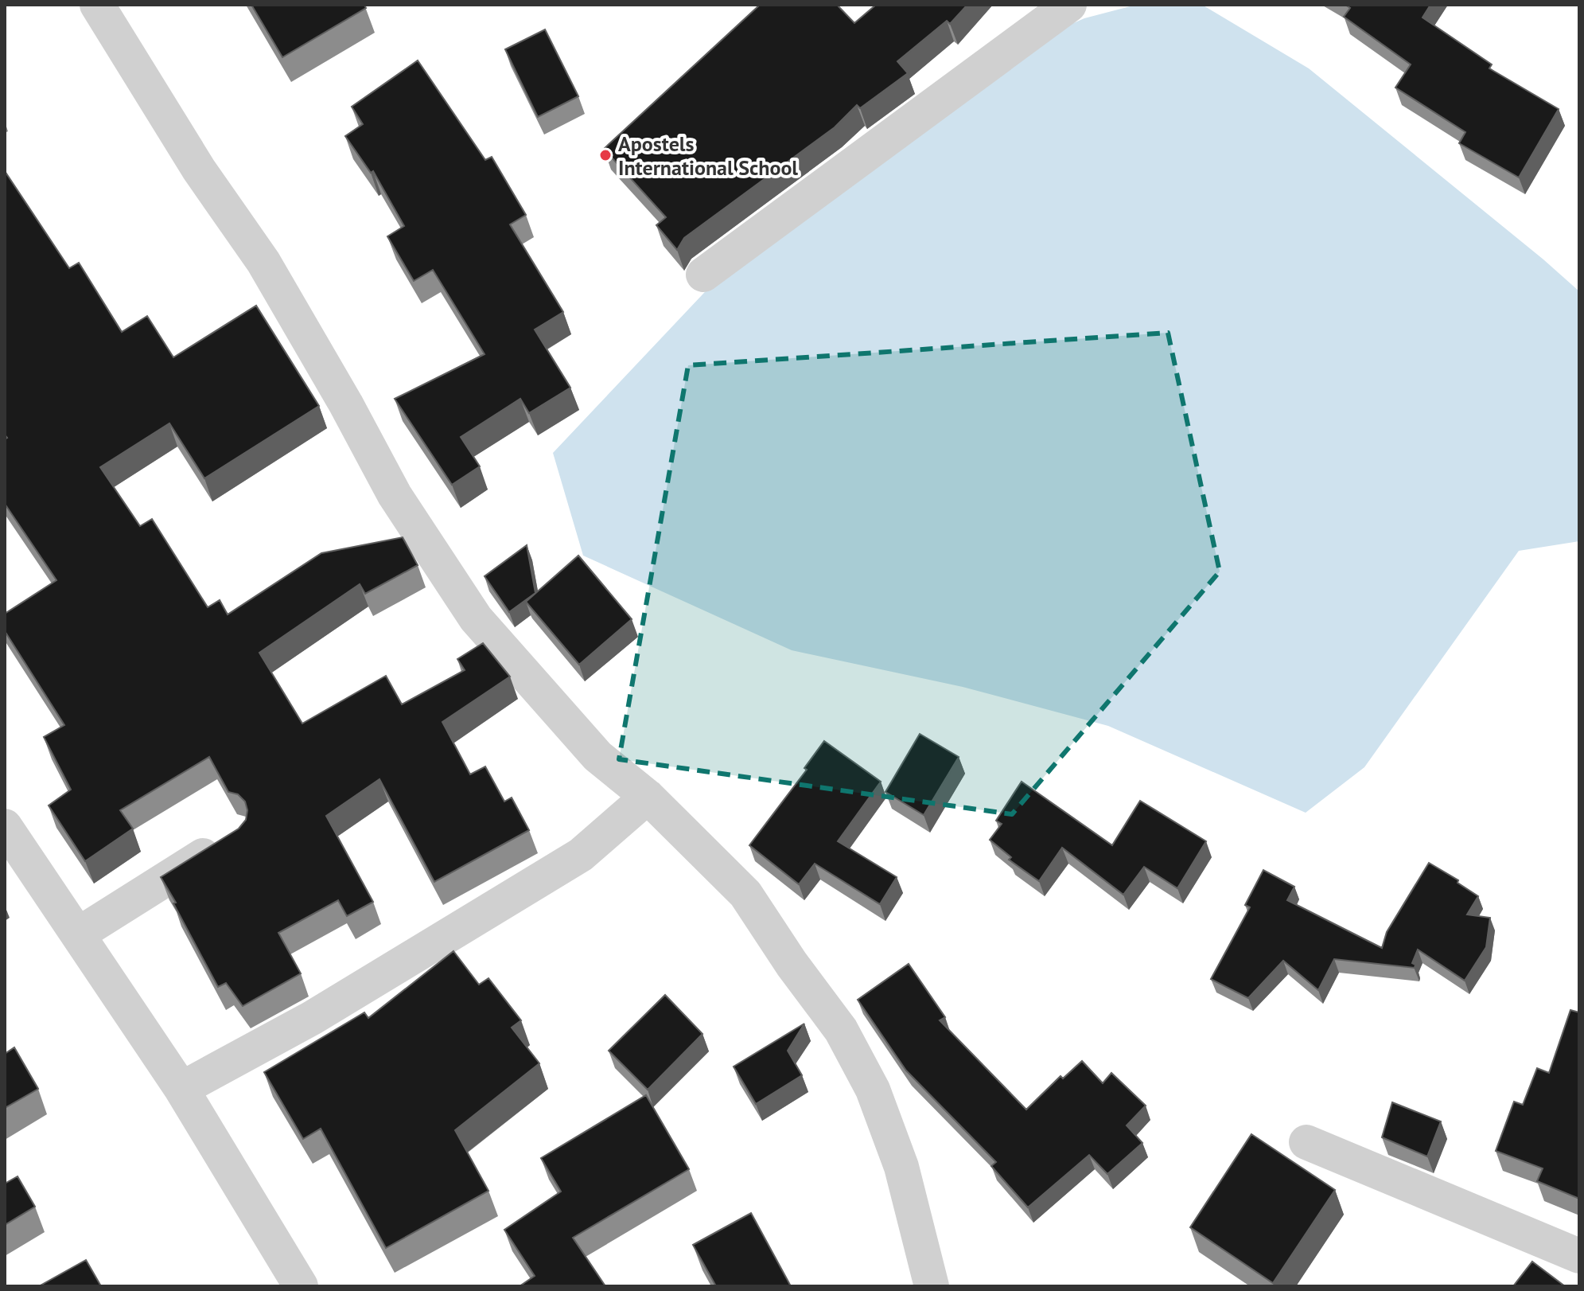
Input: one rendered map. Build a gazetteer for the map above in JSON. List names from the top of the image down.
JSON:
{
  "places": ["Apostels International School"]
}
